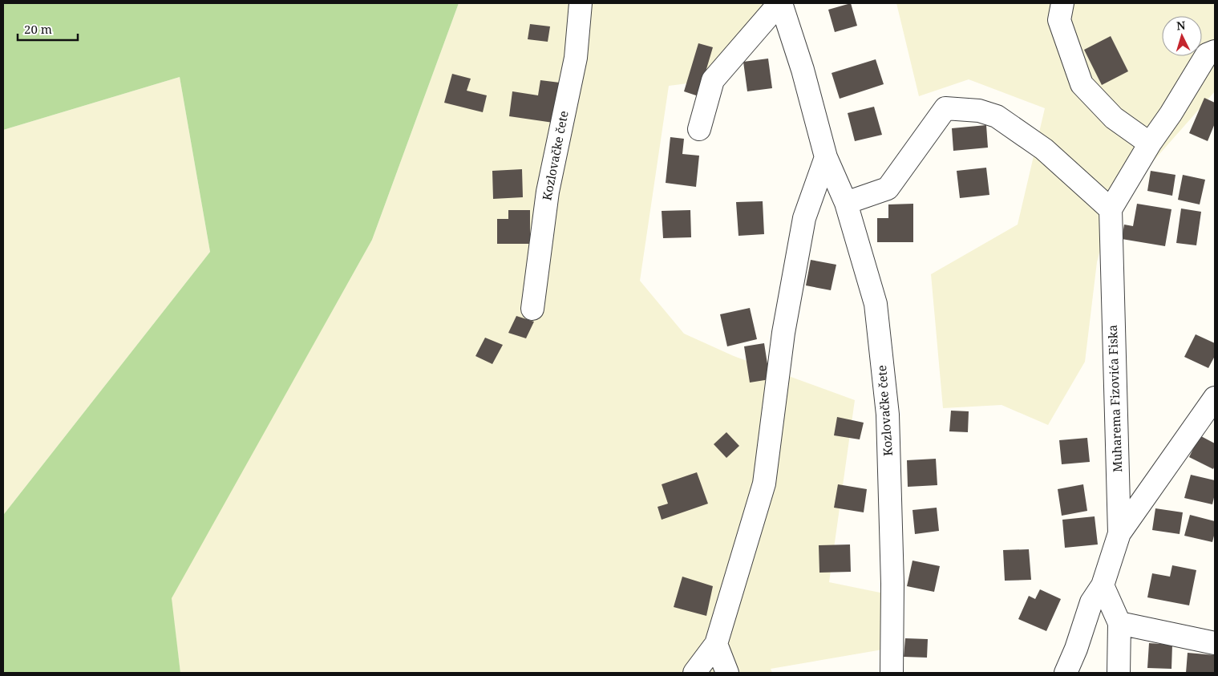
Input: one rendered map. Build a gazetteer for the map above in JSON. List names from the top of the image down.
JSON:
{
  "streets": {
    "street": ["Kozlovačke čete", "Muharema Fizovića Fiska"]
  },
  "scale_bar": "20 m",
  "north": "top"
}
